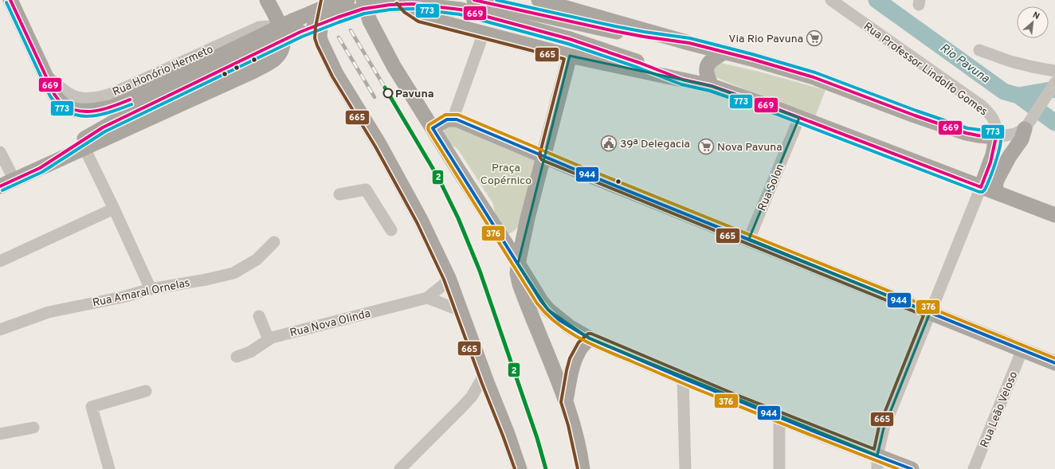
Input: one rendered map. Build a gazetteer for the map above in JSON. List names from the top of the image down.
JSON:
{
  "streets": {
    "main road": ["Rua Professor Lindolfo Gomes", "Rua Honório Hermeto"],
    "street": [
      "Rua Solon",
      "Rua Amaral Ornelas",
      "Rua Nova Olinda",
      "Rua Leão Veloso"
    ]
  },
  "water": ["Rio Pavuna"],
  "parks": ["Praça Copérnico"],
  "places": {
    "supermarket": ["Via Rio Pavuna", "Nova Pavuna"],
    "other": ["Pavuna"],
    "public building": ["39ª Delegacia"]
  },
  "lines": [
    "transit line 669",
    "transit line 773",
    "transit line 665",
    "transit line 2",
    "transit line 376",
    "transit line 944"
  ],
  "north": "top right"
}
